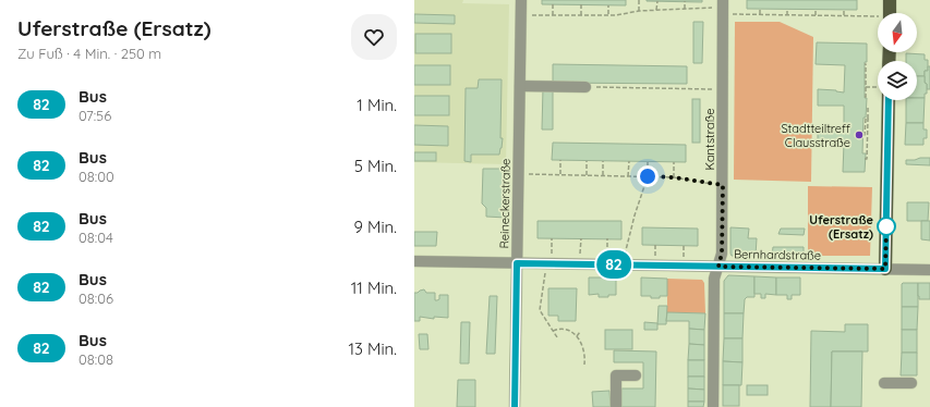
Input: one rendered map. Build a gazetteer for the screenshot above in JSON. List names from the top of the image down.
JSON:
{
  "streets": {
    "street": ["Kantstraße", "Reineckerstraße", "Bernhardstraße"]
  },
  "crossings": [
    ["Kantstraße", "Bernhardstraße"],
    ["Reineckerstraße", "Bernhardstraße"]
  ],
  "places": ["Stadtteiltreff Clausstraße", "Uferstraße (Ersatz)"],
  "lines": ["bus line 82"],
  "north": "bottom",
  "page": {
    "heading": ["Uferstraße (Ersatz)", "Zu Fuß · 4 Min. · 250 m"],
    "on_map": "82",
    "list": [
      {
        "mark": "82",
        "name": "Bus",
        "note": "07:56",
        "value": "1 Min."
      },
      {
        "mark": "82",
        "name": "Bus",
        "note": "08:00",
        "value": "5 Min."
      },
      {
        "mark": "82",
        "name": "Bus",
        "note": "08:04",
        "value": "9 Min."
      },
      {
        "mark": "82",
        "name": "Bus",
        "note": "08:06",
        "value": "11 Min."
      },
      {
        "mark": "82",
        "name": "Bus",
        "note": "08:08",
        "value": "13 Min."
      }
    ]
  }
}
